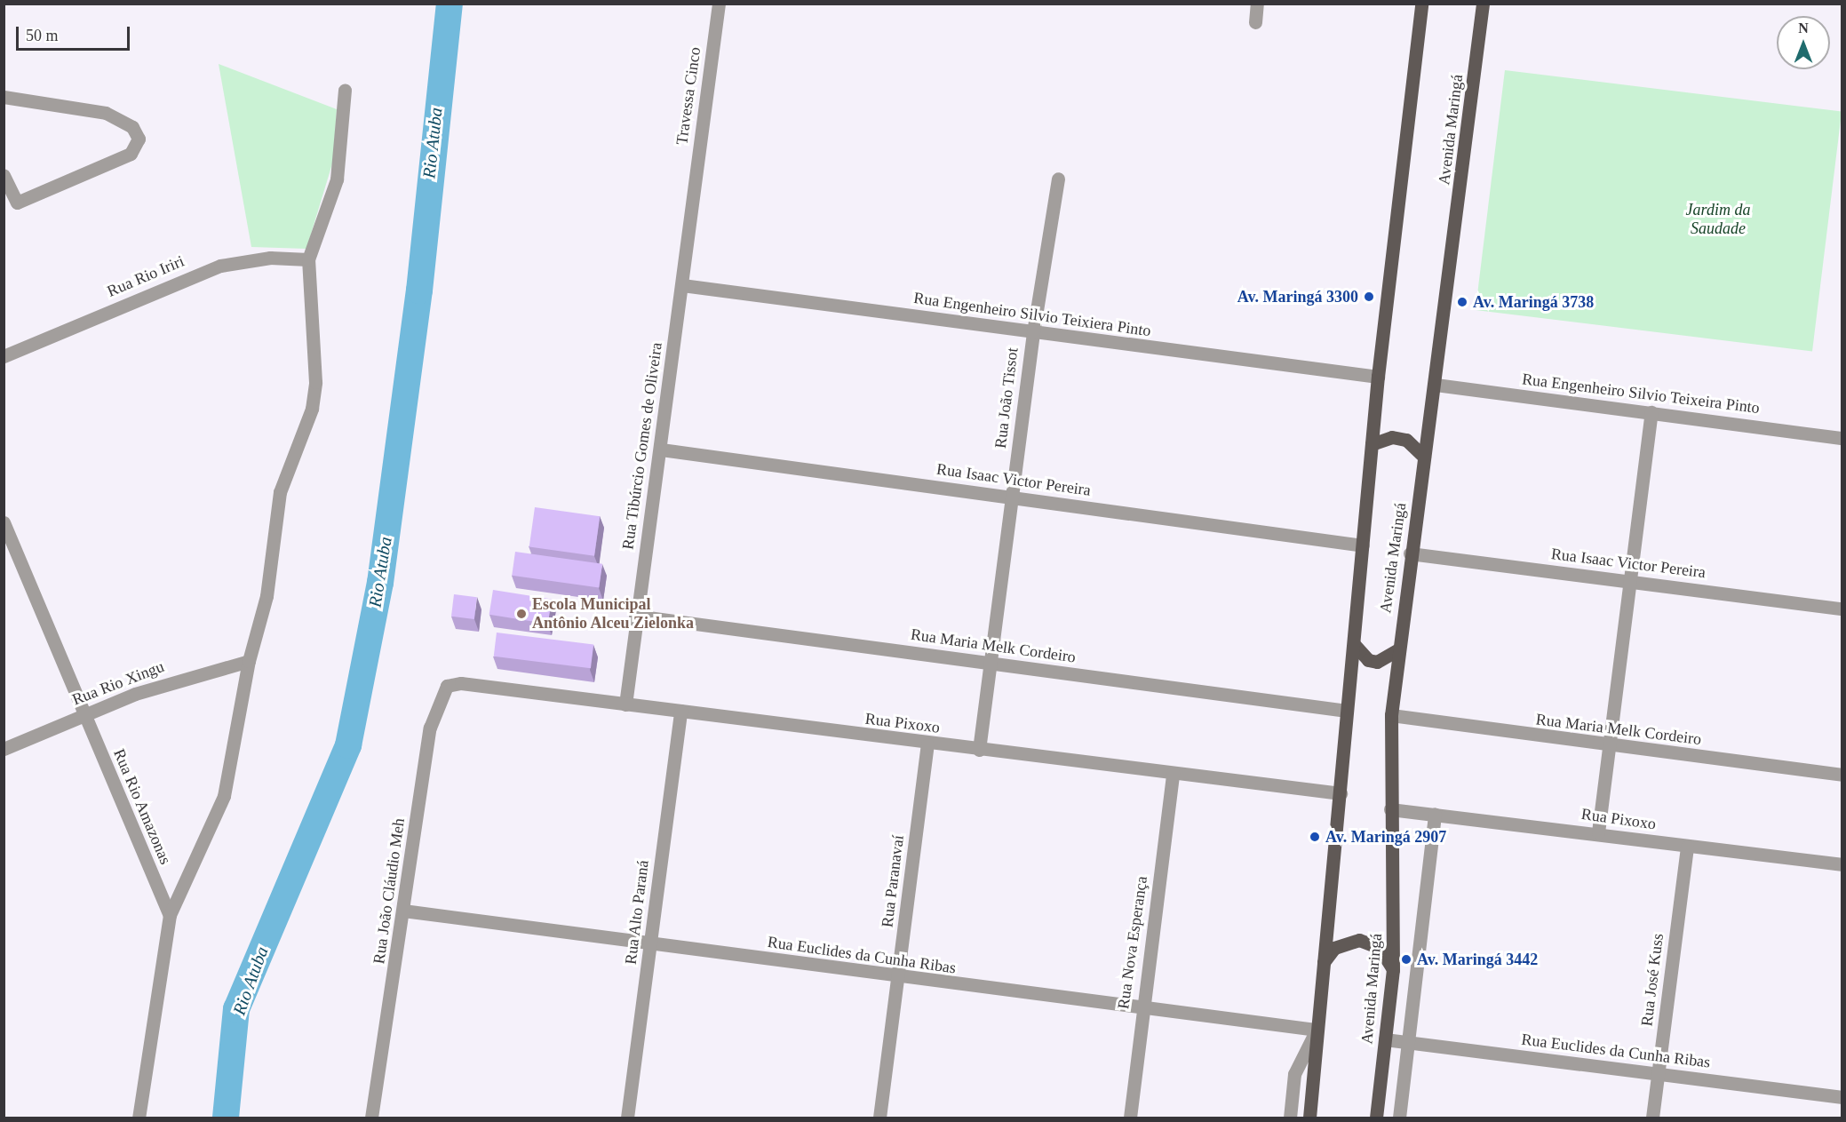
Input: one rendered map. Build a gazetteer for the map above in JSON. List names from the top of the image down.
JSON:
{
  "streets": {
    "main road": ["Avenida Maringá"],
    "street": [
      "Travessa Cinco",
      "Rua Rio Iriri",
      "Rua Engenheiro Silvio Teixiera Pinto",
      "Rua Engenheiro Silvio Teixeira Pinto",
      "Rua João Tissot",
      "Rua Tibúrcio Gomes de Oliveira",
      "Rua Isaac Victor Pereira",
      "Rua Maria Melk Cordeiro",
      "Rua Rio Xingu",
      "Rua Pixoxo",
      "Rua Rio Amazonas",
      "Rua Paranavaí",
      "Rua João Cláudio Meh",
      "Rua Alto Paraná",
      "Rua Nova Esperança",
      "Rua Euclides da Cunha Ribas",
      "Rua José Kuss"
    ]
  },
  "crossings": [
    ["Travessa Cinco", "Rua Tibúrcio Gomes de Oliveira"],
    ["Avenida Maringá", "Rua Engenheiro Silvio Teixiera Pinto"],
    ["Avenida Maringá", "Rua Engenheiro Silvio Teixeira Pinto"],
    ["Avenida Maringá", "Rua Isaac Victor Pereira"],
    ["Avenida Maringá", "Rua Maria Melk Cordeiro"],
    ["Avenida Maringá", "Rua Pixoxo"],
    ["Avenida Maringá", "Rua Euclides da Cunha Ribas"],
    ["Rua Engenheiro Silvio Teixiera Pinto", "Rua João Tissot"],
    ["Rua Engenheiro Silvio Teixiera Pinto", "Rua Tibúrcio Gomes de Oliveira"],
    ["Rua João Tissot", "Rua Isaac Victor Pereira"],
    ["Rua João Tissot", "Rua Maria Melk Cordeiro"],
    ["Rua João Tissot", "Rua Pixoxo"],
    ["Rua Tibúrcio Gomes de Oliveira", "Rua Isaac Victor Pereira"],
    ["Rua Tibúrcio Gomes de Oliveira", "Rua Maria Melk Cordeiro"],
    ["Rua Tibúrcio Gomes de Oliveira", "Rua Pixoxo"],
    ["Rua Rio Xingu", "Rua Rio Amazonas"],
    ["Rua Pixoxo", "Rua Paranavaí"],
    ["Rua Pixoxo", "Rua João Cláudio Meh"],
    ["Rua Pixoxo", "Rua Alto Paraná"],
    ["Rua Pixoxo", "Rua Nova Esperança"],
    ["Rua Pixoxo", "Rua José Kuss"],
    ["Rua Paranavaí", "Rua Euclides da Cunha Ribas"],
    ["Rua João Cláudio Meh", "Rua Euclides da Cunha Ribas"],
    ["Rua Alto Paraná", "Rua Euclides da Cunha Ribas"],
    ["Rua Nova Esperança", "Rua Euclides da Cunha Ribas"],
    ["Rua Euclides da Cunha Ribas", "Rua José Kuss"]
  ],
  "water": ["Rio Atuba"],
  "parks": ["Jardim da Saudade"],
  "places": [
    "Av. Maringá 3300",
    "Av. Maringá 3738",
    "Escola Municipal Antônio Alceu Zielonka",
    "Av. Maringá 2907",
    "Av. Maringá 3442"
  ],
  "scale_bar": "50 m",
  "north": "top"
}
